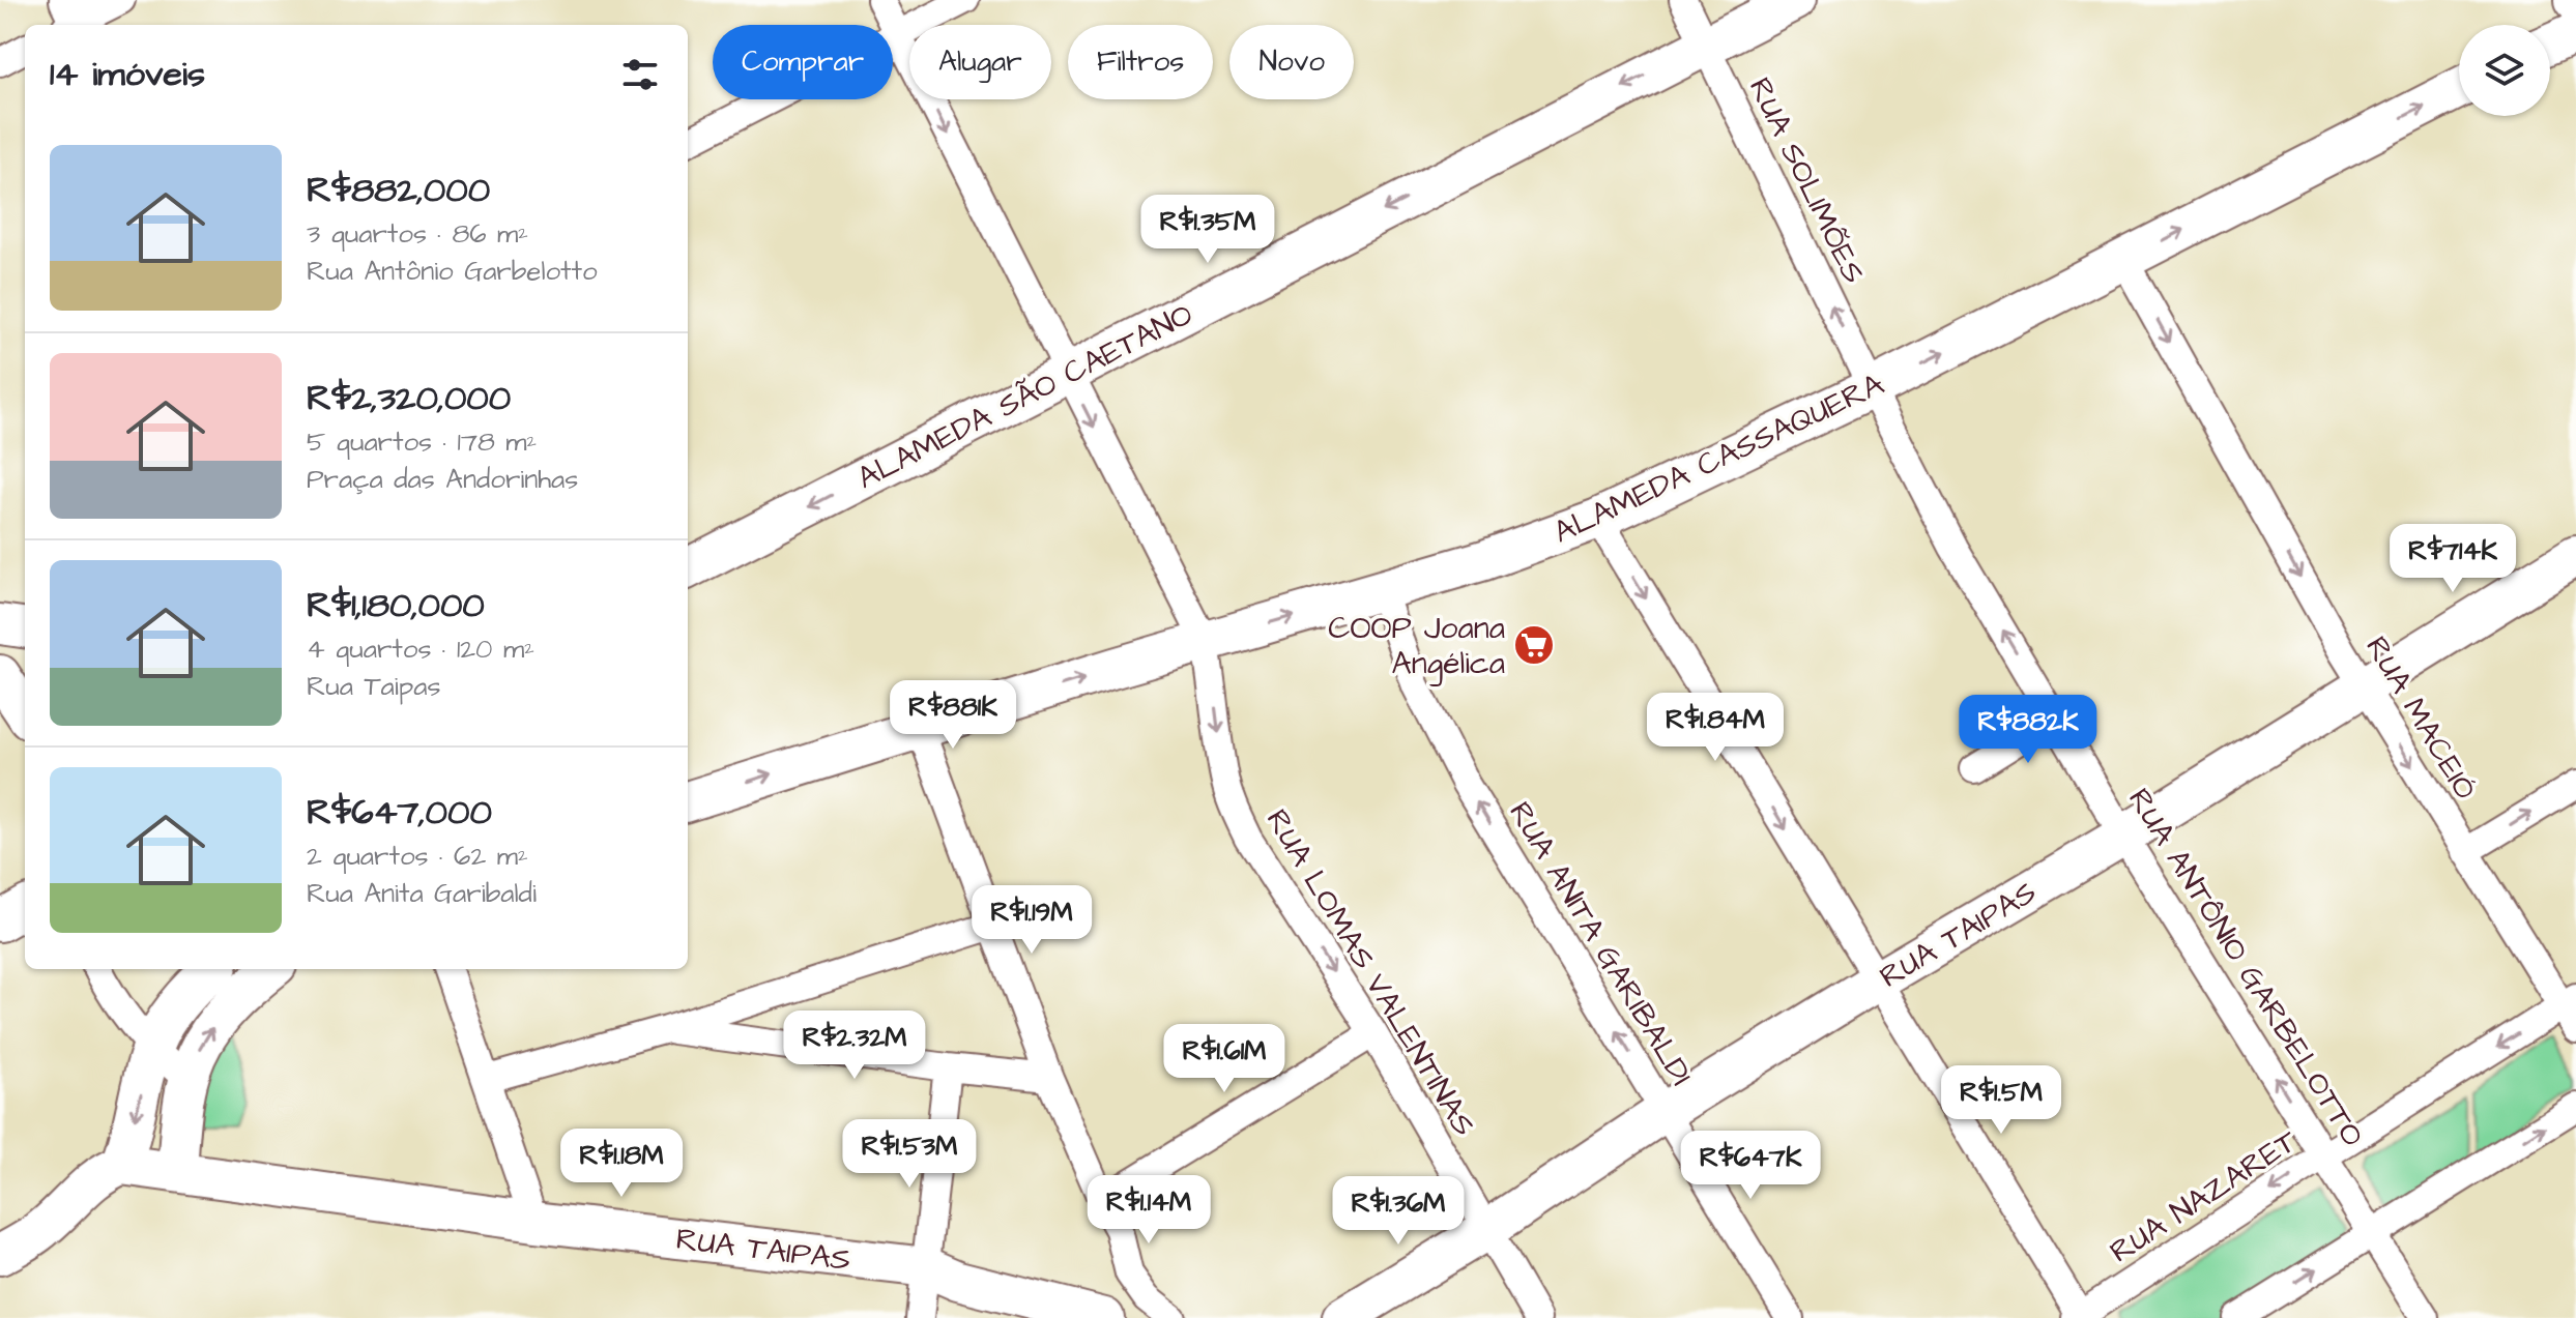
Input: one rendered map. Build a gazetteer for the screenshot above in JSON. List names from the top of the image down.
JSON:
{
  "streets": {
    "street": [
      "RUA SOLIMÕES",
      "ALAMEDA SÃO CAETANO",
      "ALAMEDA CASSAQUERA",
      "RUA MACEIÓ",
      "RUA TAIPAS",
      "RUA ANITA GARIBALDI",
      "RUA ANTÔNIO GARBELOTTO",
      "RUA LOMAS VALENTINAS",
      "RUA NAZARET"
    ]
  },
  "crossings": [
    ["RUA SOLIMÕES", "ALAMEDA SÃO CAETANO"],
    ["RUA SOLIMÕES", "ALAMEDA CASSAQUERA"],
    ["RUA SOLIMÕES", "RUA ANTÔNIO GARBELOTTO"],
    ["ALAMEDA SÃO CAETANO", "RUA LOMAS VALENTINAS"],
    ["ALAMEDA CASSAQUERA", "RUA MACEIÓ"],
    ["ALAMEDA CASSAQUERA", "RUA ANITA GARIBALDI"],
    ["ALAMEDA CASSAQUERA", "RUA ANTÔNIO GARBELOTTO"],
    ["ALAMEDA CASSAQUERA", "RUA LOMAS VALENTINAS"],
    ["RUA MACEIÓ", "RUA TAIPAS"],
    ["RUA MACEIÓ", "RUA NAZARET"],
    ["RUA TAIPAS", "RUA ANITA GARIBALDI"],
    ["RUA TAIPAS", "RUA ANTÔNIO GARBELOTTO"],
    ["RUA TAIPAS", "RUA LOMAS VALENTINAS"],
    ["RUA ANTÔNIO GARBELOTTO", "RUA NAZARET"]
  ],
  "one_way": [
    "RUA SOLIMÕES",
    "ALAMEDA SÃO CAETANO",
    "ALAMEDA CASSAQUERA",
    "RUA MACEIÓ",
    "RUA ANITA GARIBALDI",
    "RUA ANTÔNIO GARBELOTTO",
    "RUA LOMAS VALENTINAS"
  ],
  "places": {
    "supermarket": ["COOP Joana Angélica"]
  },
  "page": {
    "chip": [
      "Comprar",
      "Alugar",
      "Filtros",
      "Novo"
    ],
    "heading": "14 imóveis",
    "list": [
      {
        "name": "R$882,000",
        "note": "3 quartos · 86 m² · Rua Antônio Garbelotto"
      },
      {
        "name": "R$2,320,000",
        "note": "5 quartos · 178 m² · Praça das Andorinhas"
      },
      {
        "name": "R$1,180,000",
        "note": "4 quartos · 120 m² · Rua Taipas"
      },
      {
        "name": "R$647,000",
        "note": "2 quartos · 62 m² · Rua Anita Garibaldi"
      }
    ],
    "price": [
      "R$1.35M",
      "R$714K",
      "R$881K",
      "R$1.84M",
      "R$882K",
      "R$1.19M",
      "R$2.32M",
      "R$1.61M",
      "R$1.5M",
      "R$1.53M",
      "R$1.18M",
      "R$647K",
      "R$1.14M",
      "R$1.36M"
    ]
  }
}
